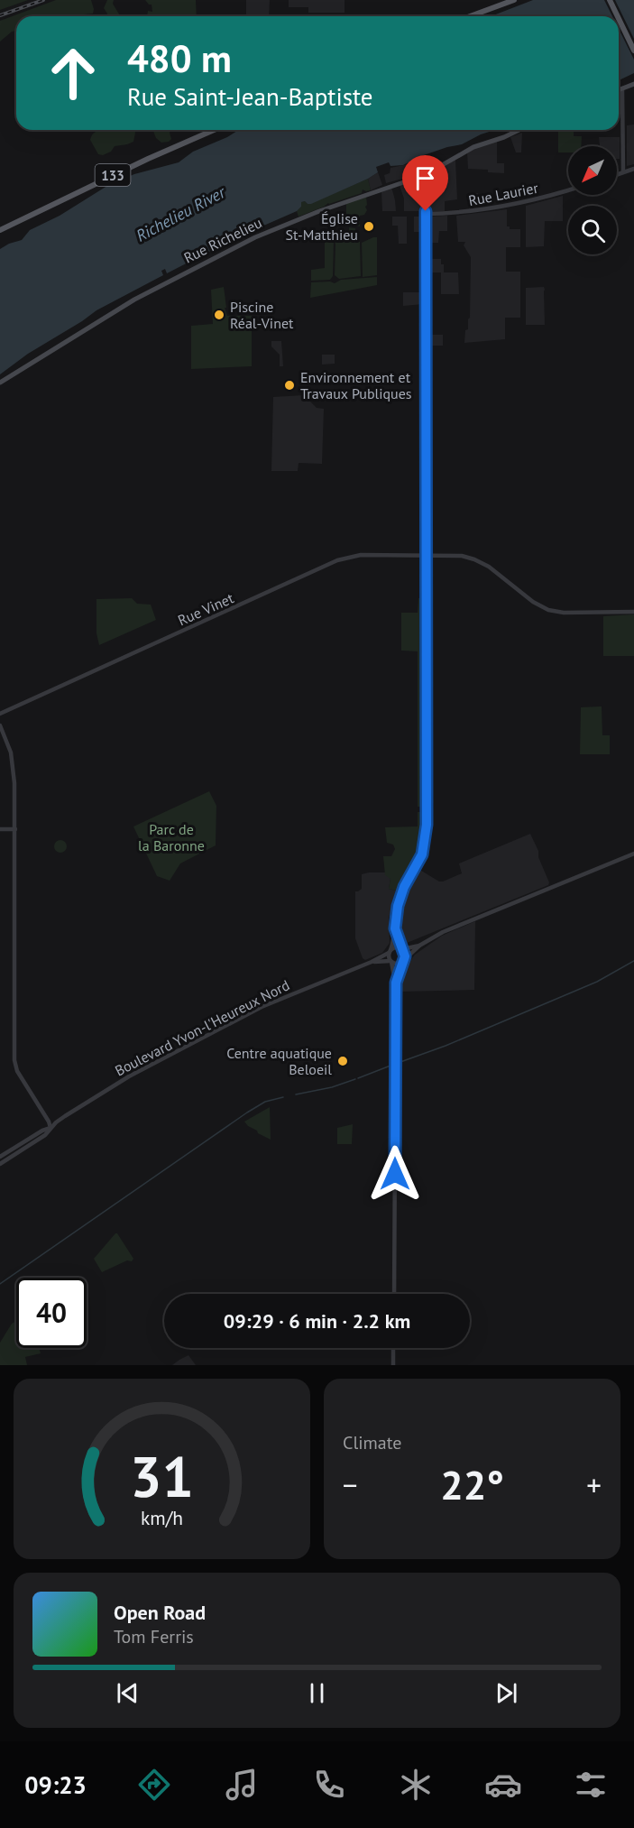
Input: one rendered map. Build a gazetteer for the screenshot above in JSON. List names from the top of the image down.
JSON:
{
  "streets": {
    "main road": ["133", "Rue Richelieu"],
    "street": ["Rue Laurier", "Rue Vinet", "Boulevard Yvon-l'Heureux Nord"]
  },
  "water": ["Richelieu River"],
  "parks": ["Parc de la Baronne"],
  "places": [
    "Église St-Matthieu",
    "Piscine Réal-Vinet",
    "Environnement et Travaux Publiques",
    "Centre aquatique Beloeil"
  ],
  "north": "bottom left",
  "page": {
    "turn": ["480 m", "Rue Saint-Jean-Baptiste"],
    "limit": "40",
    "trip": "09:29 · 6 min · 2.2 km",
    "tile": "Climate",
    "heat": ["−", "22°", "+"],
    "song": ["Open Road", "Tom Ferris"],
    "tabs": "09:23",
    "gauge": ["31", "km/h"]
  }
}
